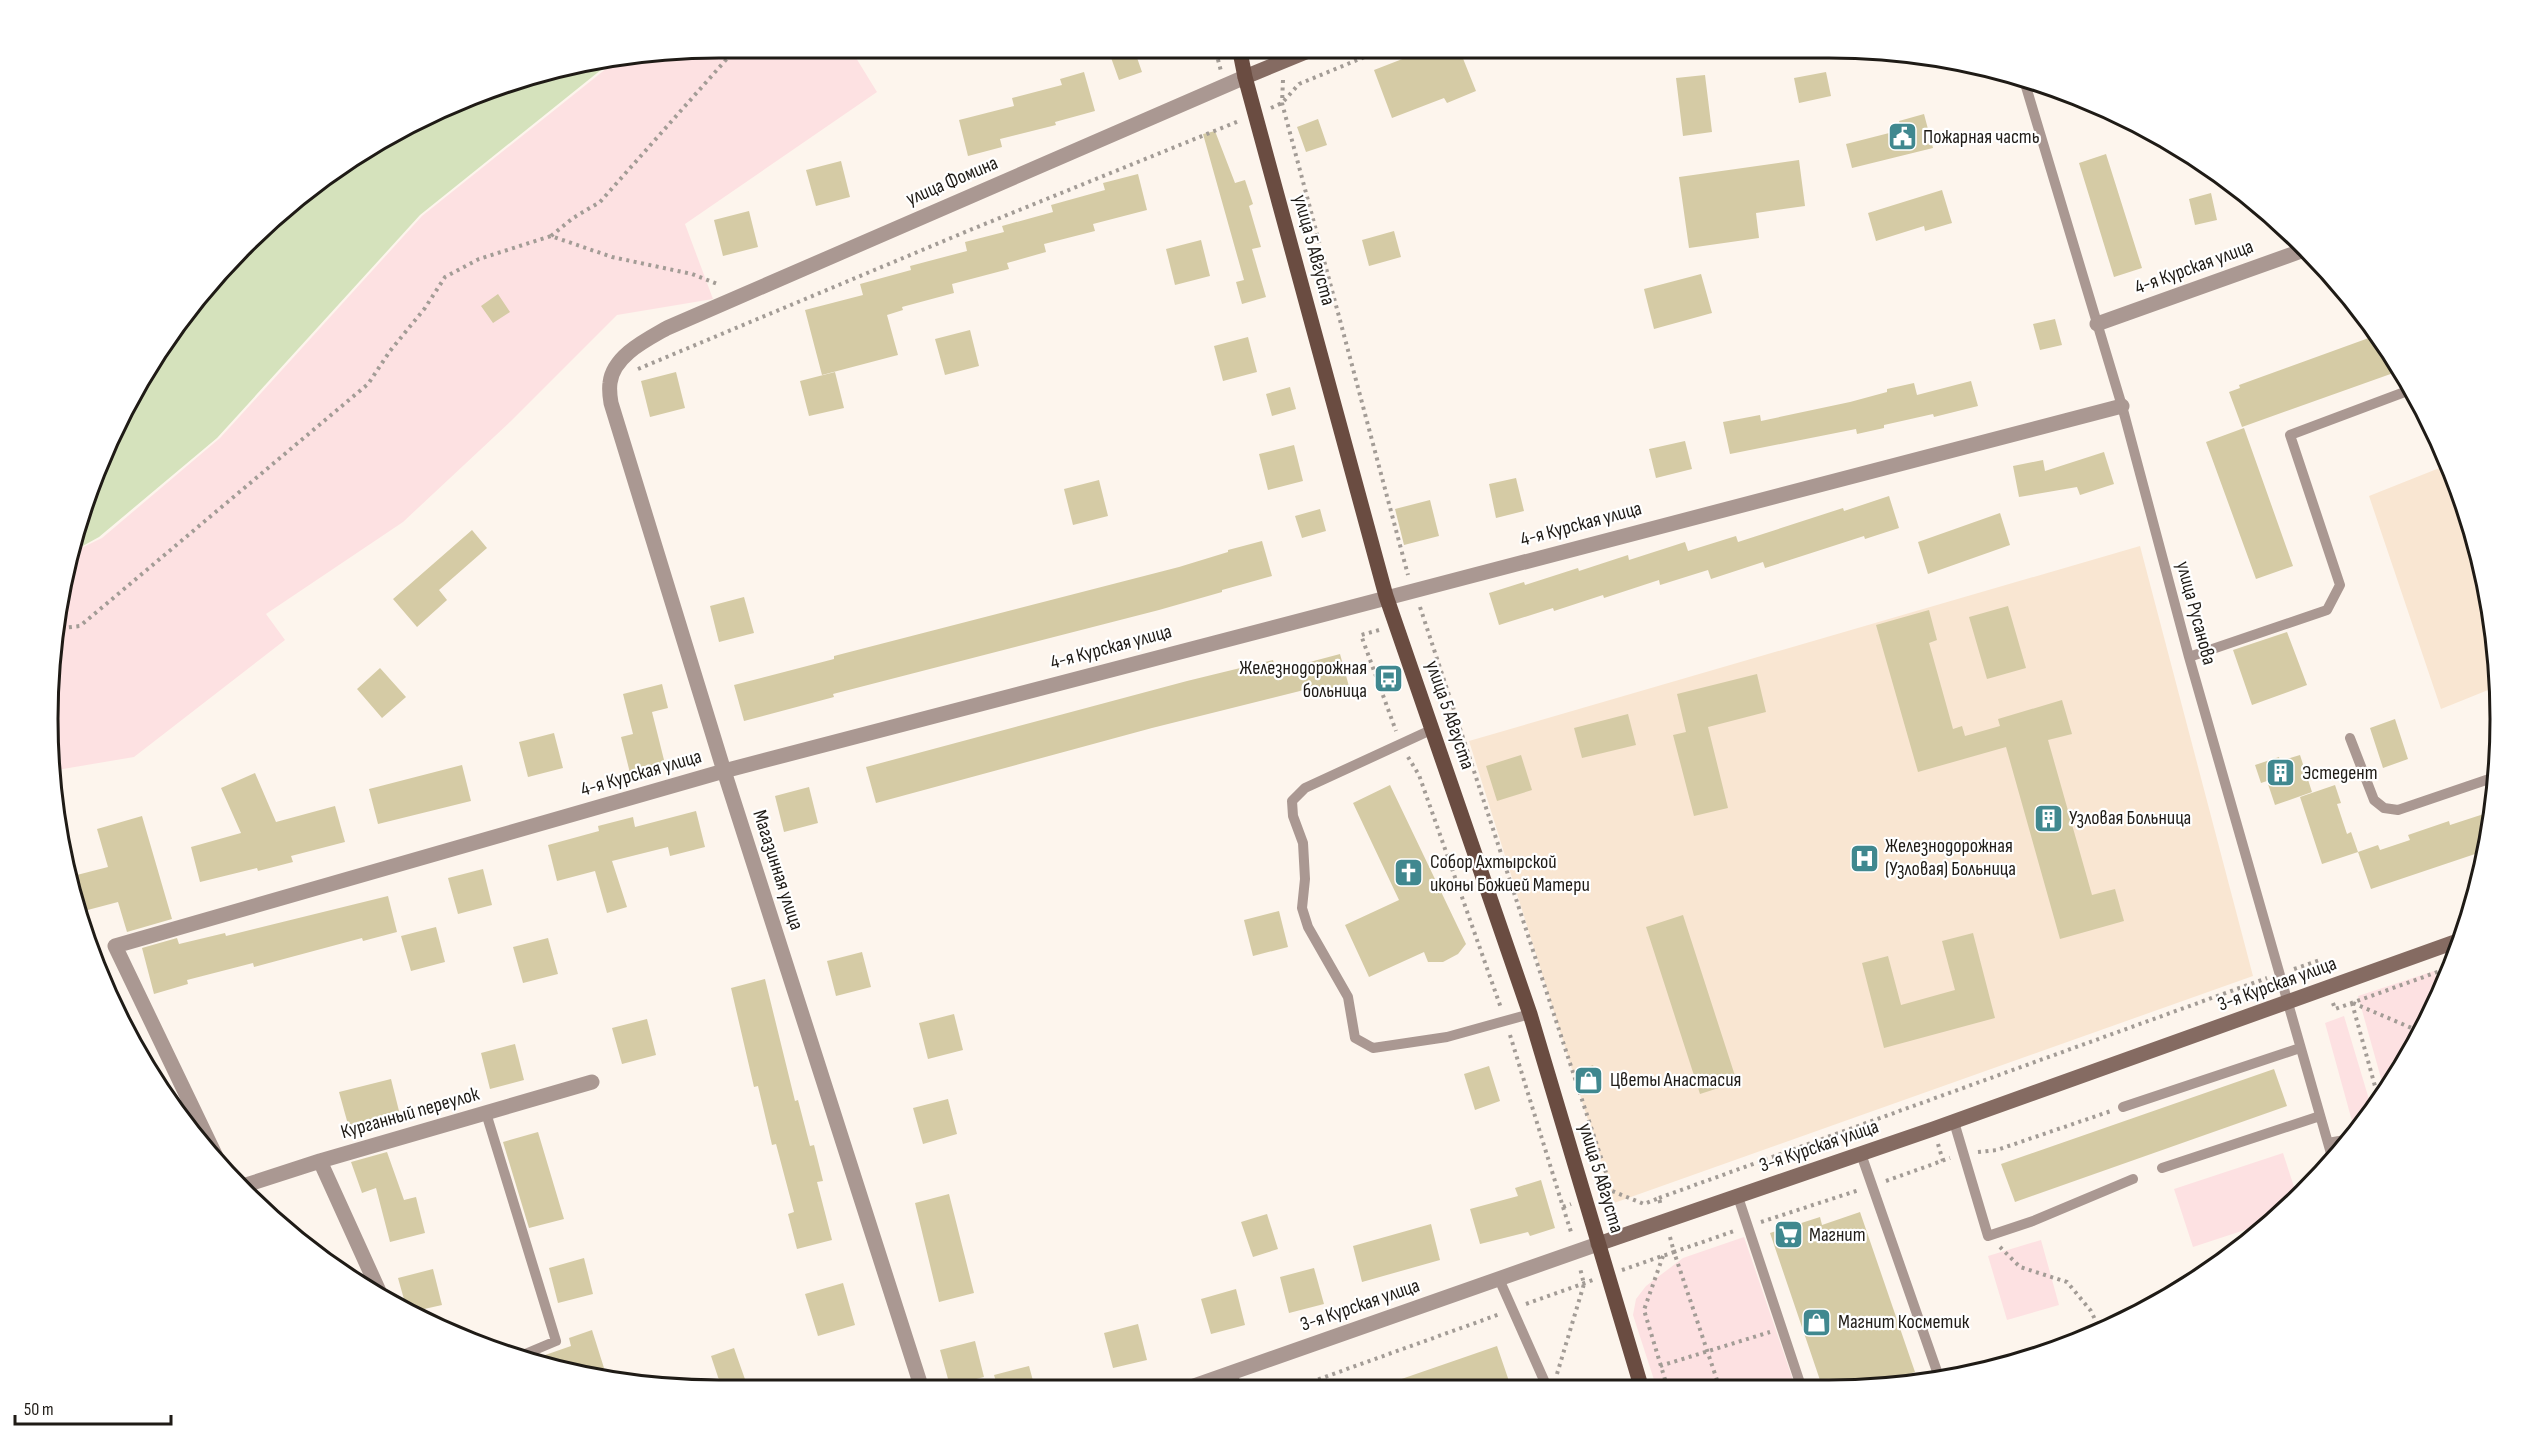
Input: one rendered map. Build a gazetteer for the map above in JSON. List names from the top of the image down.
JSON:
{
  "streets": {
    "main road": ["улица Фомина", "улица 5 Августа", "3-я Курская улица"],
    "street": ["4-я Курская улица", "Магазинная улица", "Курганный переулок"],
    "lane": ["улица Русанова"]
  },
  "crossings": [
    ["улица Фомина", "улица 5 Августа"],
    ["улица Фомина", "Магазинная улица"],
    ["улица 5 Августа", "4-я Курская улица"],
    ["улица 5 Августа", "3-я Курская улица"],
    ["4-я Курская улица", "улица Русанова"],
    ["4-я Курская улица", "Магазинная улица"],
    ["улица Русанова", "3-я Курская улица"]
  ],
  "places": {
    "public building": ["Пожарная часть"],
    "bus stop": ["Железнодорожная больница"],
    "building": ["Эстедент", "Узловая Больница"],
    "hospital": ["Железнодорожная (Узловая) Больница"],
    "church": ["Собор Ахтырской иконы Божией Матери"],
    "shop": ["Цветы Анастасия", "Магнит Косметик"],
    "supermarket": ["Магнит"]
  },
  "scale_bar": "50 m"
}
